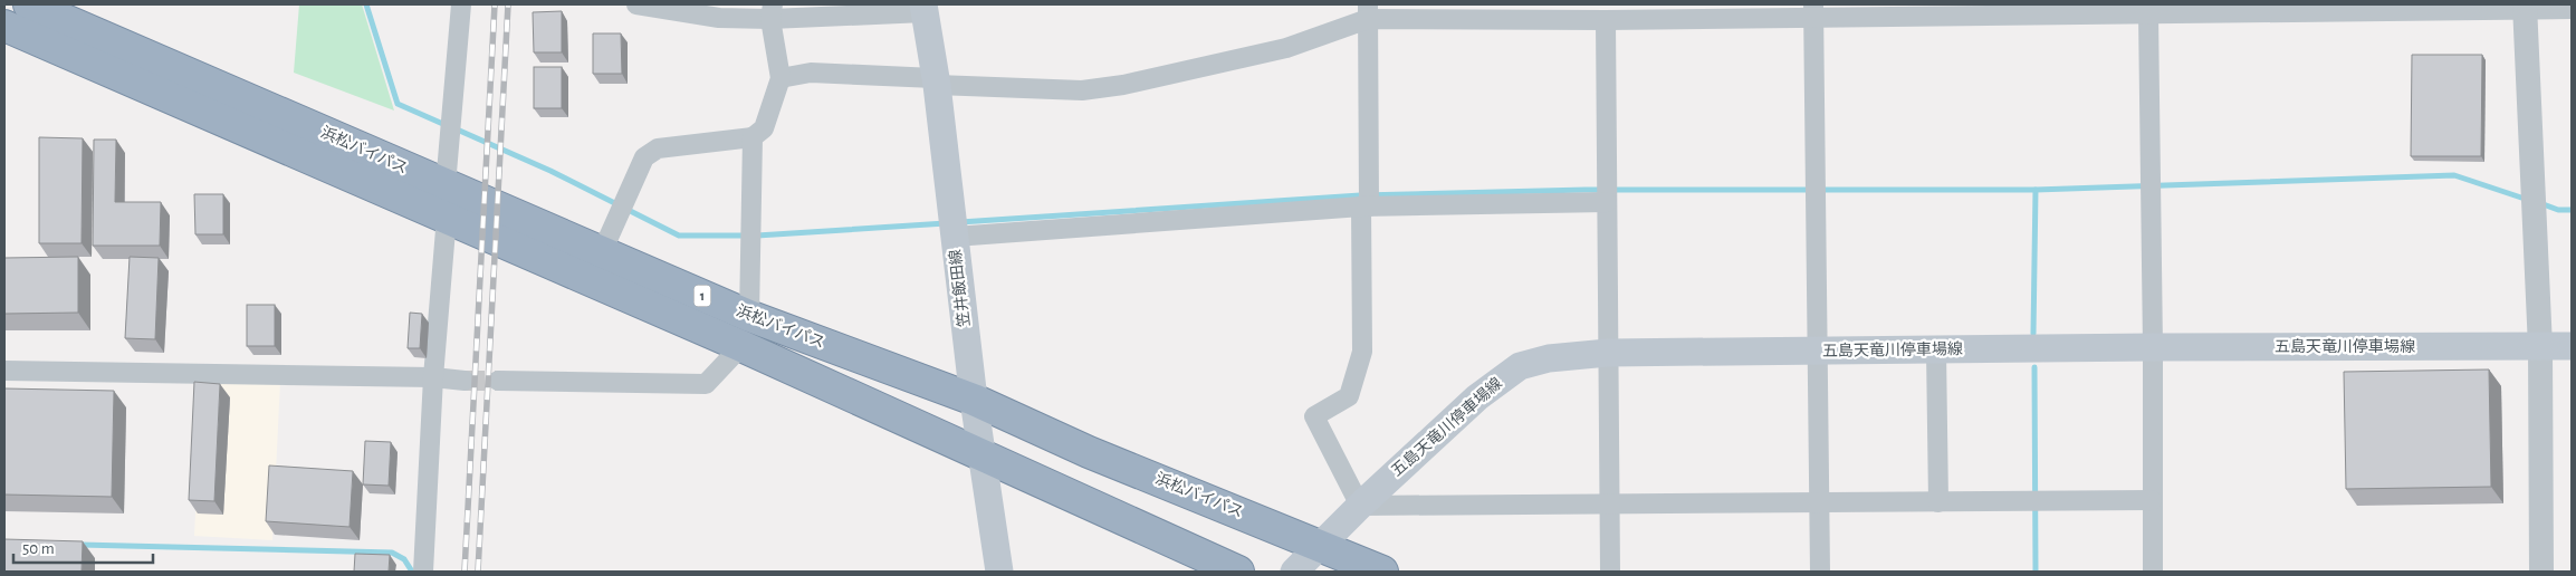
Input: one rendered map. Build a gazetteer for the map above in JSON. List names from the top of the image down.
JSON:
{
  "streets": {
    "highway": ["浜松バイパス", "1"],
    "main road": ["笠井飯田線", "五島天竜川停車場線"]
  },
  "crossings": [
    ["浜松バイパス", "笠井飯田線"],
    ["浜松バイパス", "五島天竜川停車場線"]
  ],
  "scale_bar": "50 m"
}
